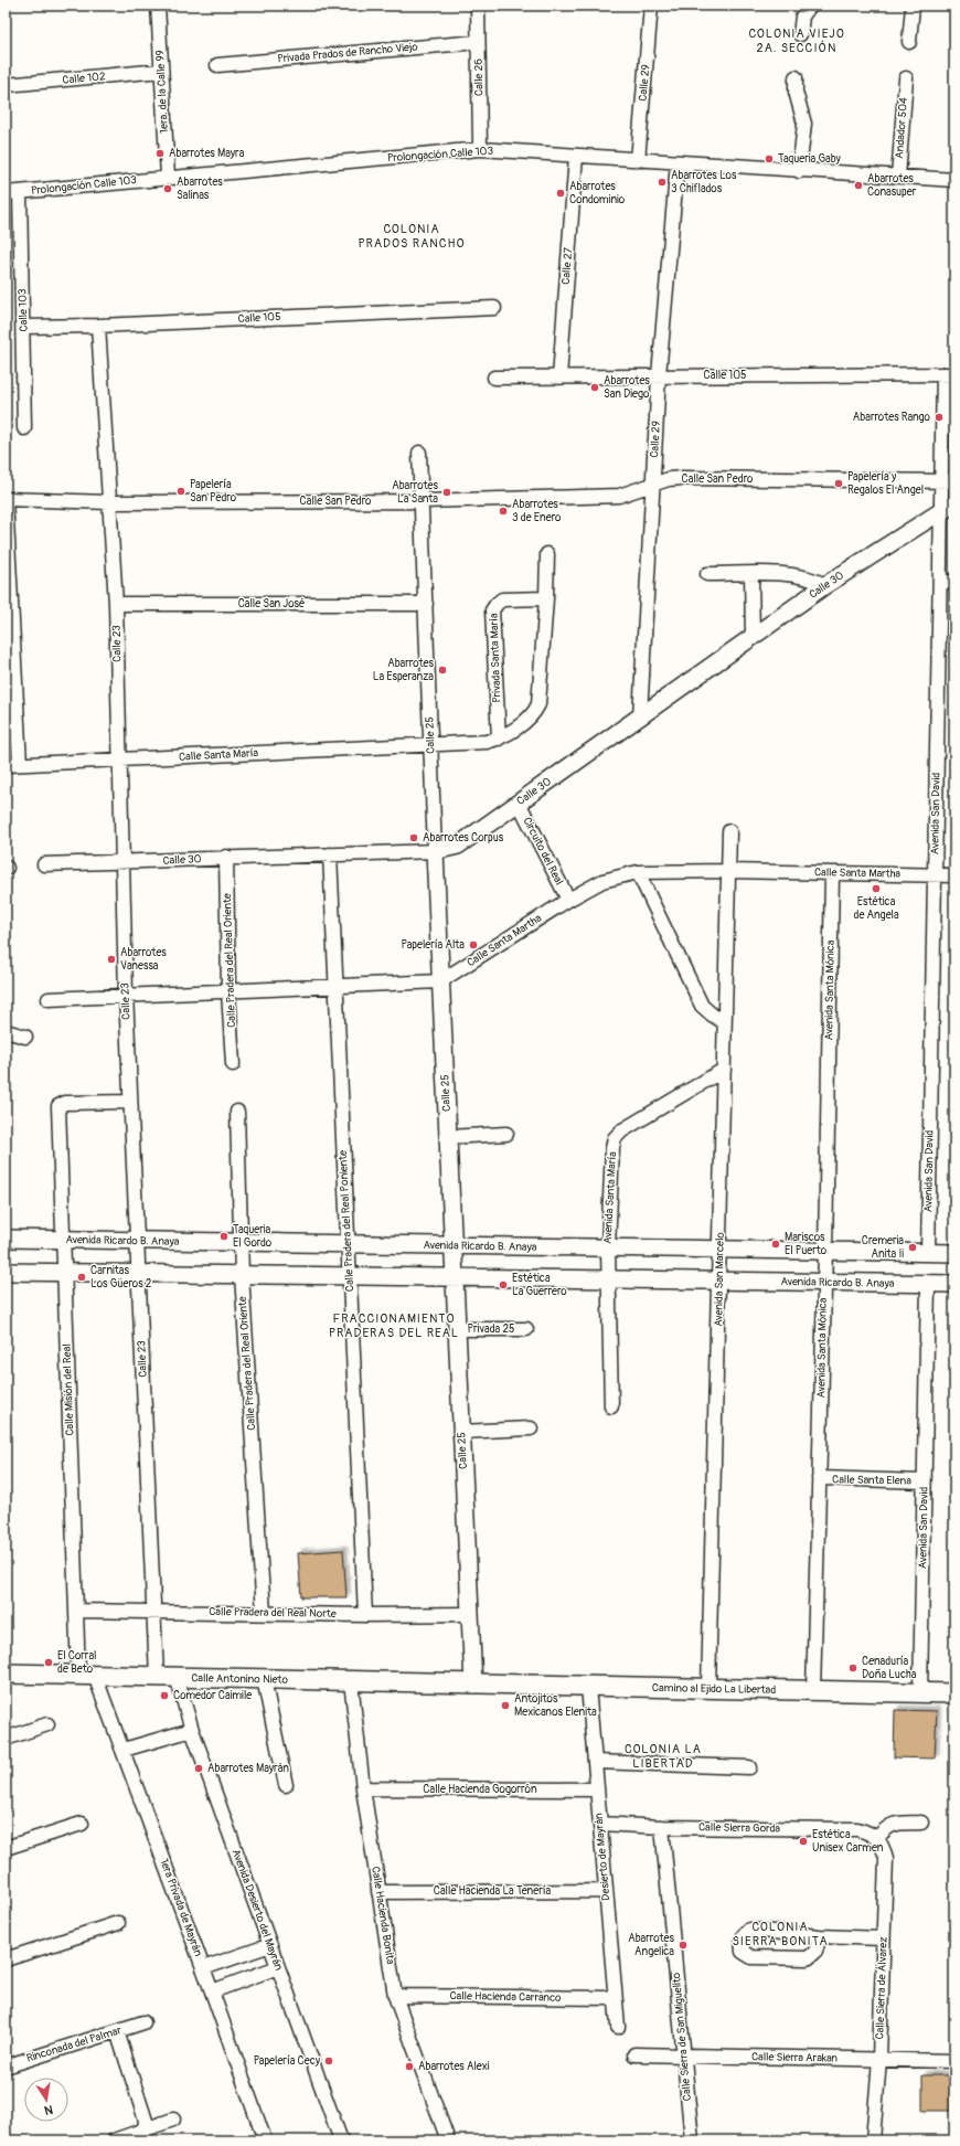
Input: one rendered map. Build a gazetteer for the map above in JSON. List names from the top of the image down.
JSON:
{
  "streets": {
    "main road": ["Calle Antonino Nieto", "Camino al Ejido La Libertad"],
    "street": [
      "Privada Prados de Rancho Viejo",
      "Calle 26",
      "Calle 102",
      "Calle 29",
      "1era. de la Calle 99",
      "Andador 504",
      "Prolongación Calle 103",
      "Calle 27",
      "Calle 103",
      "Calle 105",
      "Calle San Pedro",
      "Calle 30",
      "Calle San José",
      "Calle 23",
      "Privada Santa María",
      "Calle 25",
      "Calle Santa María",
      "Avenida San David",
      "Circuito del Real",
      "Calle Santa Martha",
      "Calle Pradera del Real Oriente",
      "Avenida Santa Mónica",
      "Avenida Santa María",
      "Calle Pradera del Real Poniente",
      "Avenida Ricardo B. Anaya",
      "Avenida San Marcelo",
      "Privada 25",
      "Calle Misión del Real",
      "Calle Santa Elena",
      "Calle Pradera del Real Norte",
      "Calle Hacienda Gogorrón",
      "Calle Sierra Gorda",
      "Desierto de Mayrán",
      "Calle Hacienda La Tenería",
      "1era Privada de Mayrán",
      "Avenida Desierto del Mayrán",
      "Calle Hacienda Bonita",
      "Calle Sierra de Álvarez",
      "Calle Hacienda Carranco",
      "Calle Sierra de San Miguelito",
      "Rinconada del Palmar",
      "Calle Sierra Arakan"
    ]
  },
  "crossings": [
    ["Privada Prados de Rancho Viejo", "Calle 26"],
    ["Calle 26", "Prolongación Calle 103"],
    ["Calle 102", "1era. de la Calle 99"],
    ["Calle 29", "Prolongación Calle 103"],
    ["Calle 29", "Calle 105"],
    ["Calle 29", "Calle San Pedro"],
    ["Calle 29", "Calle 30"],
    ["1era. de la Calle 99", "Prolongación Calle 103"],
    ["Andador 504", "Prolongación Calle 103"],
    ["Prolongación Calle 103", "Calle 27"],
    ["Prolongación Calle 103", "Calle 103"],
    ["Calle 27", "Calle 105"],
    ["Calle 103", "Calle 105"],
    ["Calle 105", "Calle 23"],
    ["Calle 105", "Avenida San David"],
    ["Calle San Pedro", "Calle 23"],
    ["Calle San Pedro", "Calle 25"],
    ["Calle San Pedro", "Avenida San David"],
    ["Calle 30", "Calle 23"],
    ["Calle 30", "Calle 25"],
    ["Calle 30", "Avenida San David"],
    ["Calle 30", "Circuito del Real"],
    ["Calle 30", "Calle Pradera del Real Oriente"],
    ["Calle 30", "Calle Pradera del Real Poniente"],
    ["Calle San José", "Calle 23"],
    ["Calle San José", "Calle 25"],
    ["Calle 23", "Calle Santa María"],
    ["Calle 23", "Calle Santa Martha"],
    ["Calle 23", "Avenida Ricardo B. Anaya"],
    ["Calle 23", "Calle Misión del Real"],
    ["Calle 23", "Calle Pradera del Real Norte"],
    ["Calle 23", "Calle Antonino Nieto"],
    ["Calle 25", "Calle Santa María"],
    ["Calle 25", "Calle Santa Martha"],
    ["Calle 25", "Avenida Ricardo B. Anaya"],
    ["Calle 25", "Privada 25"],
    ["Calle 25", "Calle Pradera del Real Norte"],
    ["Calle 25", "Calle Antonino Nieto"],
    ["Calle 25", "Camino al Ejido La Libertad"],
    ["Avenida San David", "Calle Santa Martha"],
    ["Avenida San David", "Avenida Ricardo B. Anaya"],
    ["Avenida San David", "Calle Santa Elena"],
    ["Avenida San David", "Camino al Ejido La Libertad"],
    ["Circuito del Real", "Calle Santa Martha"],
    ["Calle Santa Martha", "Calle Pradera del Real Oriente"],
    ["Calle Santa Martha", "Avenida Santa Mónica"],
    ["Calle Santa Martha", "Calle Pradera del Real Poniente"],
    ["Calle Santa Martha", "Avenida San Marcelo"],
    ["Calle Pradera del Real Oriente", "Avenida Ricardo B. Anaya"],
    ["Calle Pradera del Real Oriente", "Calle Pradera del Real Norte"],
    ["Avenida Santa Mónica", "Avenida Ricardo B. Anaya"],
    ["Avenida Santa Mónica", "Calle Santa Elena"],
    ["Avenida Santa Mónica", "Camino al Ejido La Libertad"],
    ["Avenida Santa María", "Avenida Ricardo B. Anaya"],
    ["Avenida Santa María", "Avenida San Marcelo"],
    ["Calle Pradera del Real Poniente", "Avenida Ricardo B. Anaya"],
    ["Calle Pradera del Real Poniente", "Calle Pradera del Real Norte"],
    ["Avenida Ricardo B. Anaya", "Avenida San Marcelo"],
    ["Avenida Ricardo B. Anaya", "Calle Misión del Real"],
    ["Avenida San Marcelo", "Camino al Ejido La Libertad"],
    ["Calle Misión del Real", "Calle Pradera del Real Norte"],
    ["Calle Misión del Real", "Calle Antonino Nieto"],
    ["Calle Misión del Real", "1era Privada de Mayrán"],
    ["Calle Antonino Nieto", "Camino al Ejido La Libertad"],
    ["Calle Antonino Nieto", "1era Privada de Mayrán"],
    ["Calle Antonino Nieto", "Avenida Desierto del Mayrán"],
    ["Calle Antonino Nieto", "Calle Hacienda Bonita"],
    ["Camino al Ejido La Libertad", "Desierto de Mayrán"],
    ["Calle Hacienda Gogorrón", "Desierto de Mayrán"],
    ["Calle Hacienda Gogorrón", "Calle Hacienda Bonita"],
    ["Calle Sierra Gorda", "Desierto de Mayrán"],
    ["Calle Sierra Gorda", "Calle Sierra de Álvarez"],
    ["Calle Sierra Gorda", "Calle Sierra de San Miguelito"],
    ["Desierto de Mayrán", "Calle Hacienda La Tenería"],
    ["Desierto de Mayrán", "Calle Hacienda Carranco"],
    ["Calle Hacienda La Tenería", "Calle Hacienda Bonita"],
    ["Calle Hacienda Bonita", "Calle Hacienda Carranco"],
    ["Calle Sierra de Álvarez", "Calle Sierra Arakan"],
    ["Calle Sierra de San Miguelito", "Calle Sierra Arakan"]
  ],
  "districts": [
    "COLONIA VIEJO 2A. SECCIÓN",
    "COLONIA PRADOS RANCHO",
    "FRACCIONAMIENTO PRADERAS DEL REAL",
    "COLONIA LA LIBERTAD",
    "COLONIA SIERRA BONITA"
  ],
  "places": [
    "Abarrotes Mayra",
    "Taqueria Gaby",
    "Abarrotes Los 3 Chiflados",
    "Abarrotes Conasuper",
    "Abarrotes Salinas",
    "Abarrotes Condominio",
    "Abarrotes San Diego",
    "Abarrotes Rango",
    "Papelería y Regalos El Angel",
    "Papelería San Pedro",
    "Abarrotes La Santa",
    "Abarrotes 3 de Enero",
    "Abarrotes La Esperanza",
    "Abarrotes Corpus",
    "Estética de Angela",
    "Papelería Alta",
    "Abarrotes Vanessa",
    "Taqueria El Gordo",
    "Mariscos El Puerto",
    "Cremeria Anita Ii",
    "Carnitas Los Güeros 2",
    "Estética La Guerrero",
    "El Corral de Beto",
    "Cenaduría Doña Lucha",
    "Comedor Caimile",
    "Antojitos Mexicanos Elenita",
    "Abarrotes Mayrán",
    "Estética Unisex Carmen",
    "Abarrotes Angelica",
    "Papelería Cecy",
    "Abarrotes Alexi"
  ],
  "north": "bottom"
}
